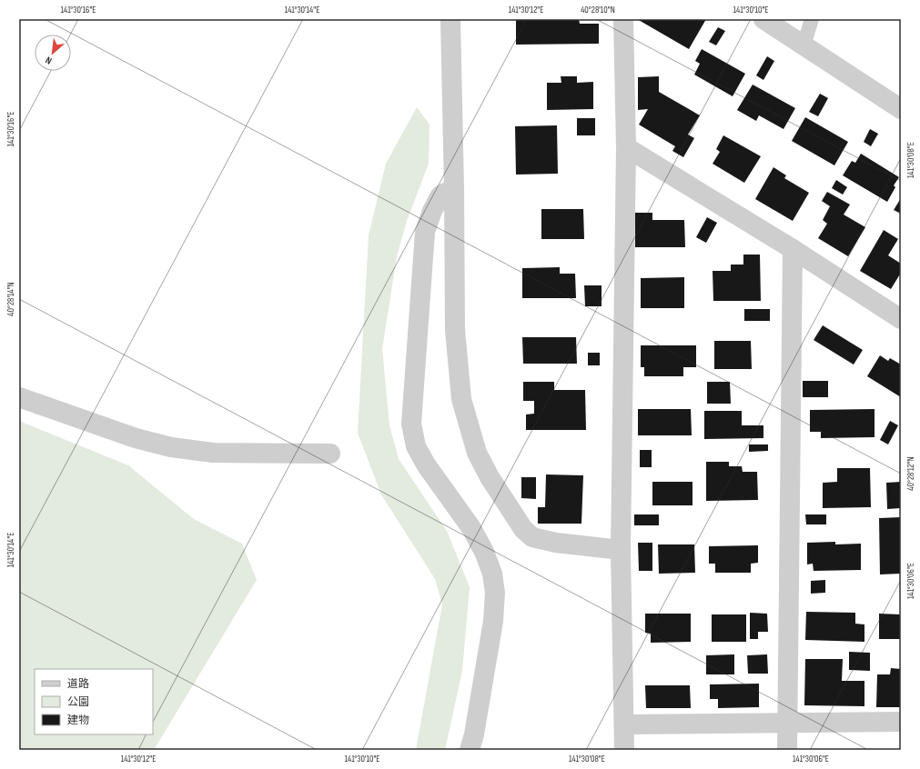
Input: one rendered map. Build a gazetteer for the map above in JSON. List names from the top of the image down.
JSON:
{
  "legend": ["道路", "公園", "建物"],
  "north": "bottom left",
  "coordinates": [
    "141°30'16\"E",
    "141°30'14\"E",
    "141°30'12\"E",
    "40°28'10\"N",
    "141°30'10\"E",
    "141°30'08\"E",
    "40°28'14\"N",
    "40°28'12\"N",
    "141°30'06\"E"
  ]
}
